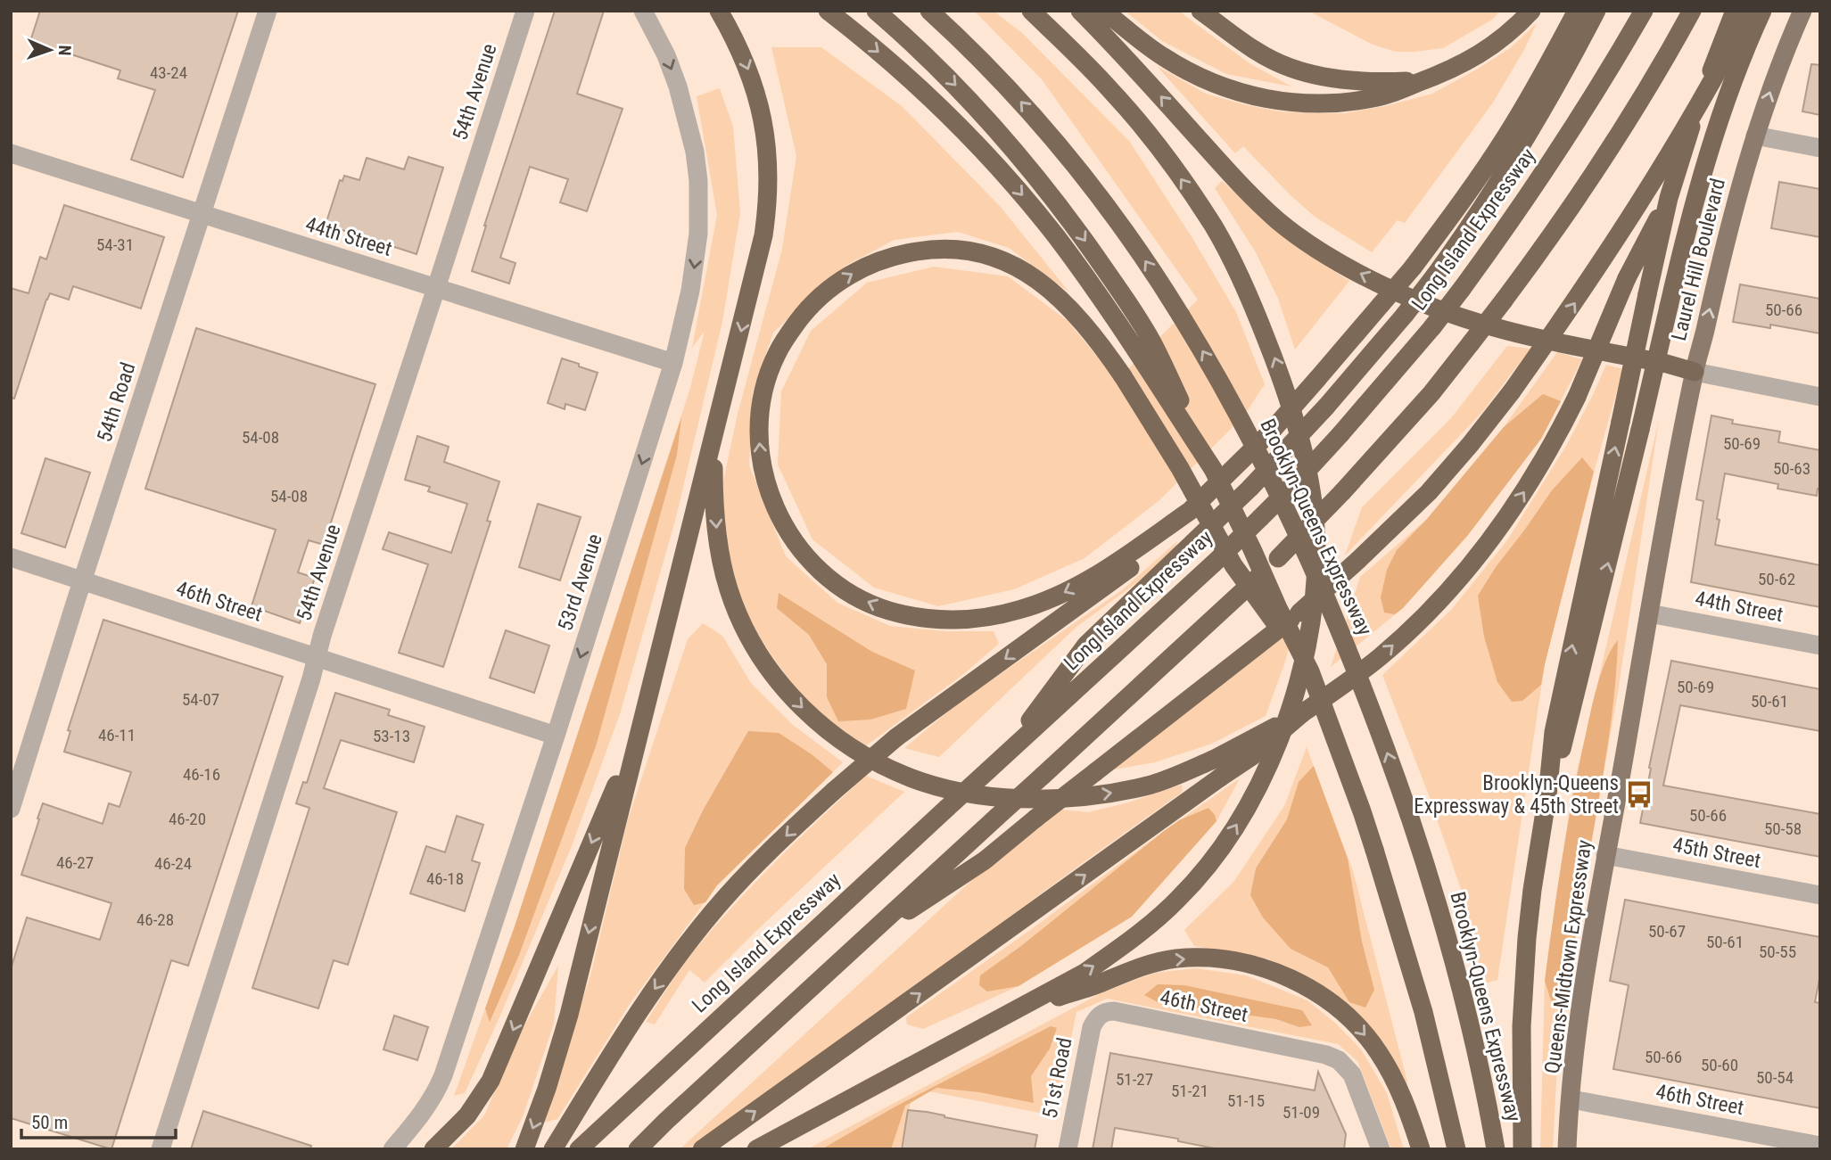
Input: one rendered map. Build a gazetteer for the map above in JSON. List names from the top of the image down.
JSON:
{
  "streets": {
    "highway": ["Long Island Expressway", "Brooklyn-Queens Expressway"],
    "main road": ["Laurel Hill Boulevard", "Queens-Midtown Expressway"],
    "street": [
      "54th Avenue",
      "44th Street",
      "54th Road",
      "53rd Avenue",
      "46th Street",
      "45th Street",
      "51st Road"
    ]
  },
  "crossings": [
    ["54th Avenue", "44th Street"],
    ["54th Avenue", "46th Street"],
    ["44th Street", "54th Road"],
    ["44th Street", "53rd Avenue"],
    ["44th Street", "Queens-Midtown Expressway"],
    ["Laurel Hill Boulevard", "Queens-Midtown Expressway"],
    ["54th Road", "46th Street"],
    ["53rd Avenue", "46th Street"],
    ["46th Street", "Queens-Midtown Expressway"],
    ["46th Street", "51st Road"],
    ["45th Street", "Queens-Midtown Expressway"]
  ],
  "one_way": ["Laurel Hill Boulevard", "53rd Avenue"],
  "places": {
    "bus stop": ["Brooklyn-Queens Expressway & 45th Street"]
  },
  "house_numbers": [
    "43-24",
    "54-31",
    "50-66",
    "54-08",
    "50-69",
    "50-63",
    "54-08",
    "50-62",
    "50-69",
    "54-07",
    "50-61",
    "46-11",
    "53-13",
    "46-16",
    "50-66",
    "46-20",
    "50-58",
    "46-27",
    "46-24",
    "46-18",
    "46-28",
    "50-67",
    "50-61",
    "50-55",
    "50-66",
    "50-60",
    "50-54",
    "51-27",
    "51-21",
    "51-15",
    "51-09"
  ],
  "scale_bar": "50 m",
  "north": "right"
}
